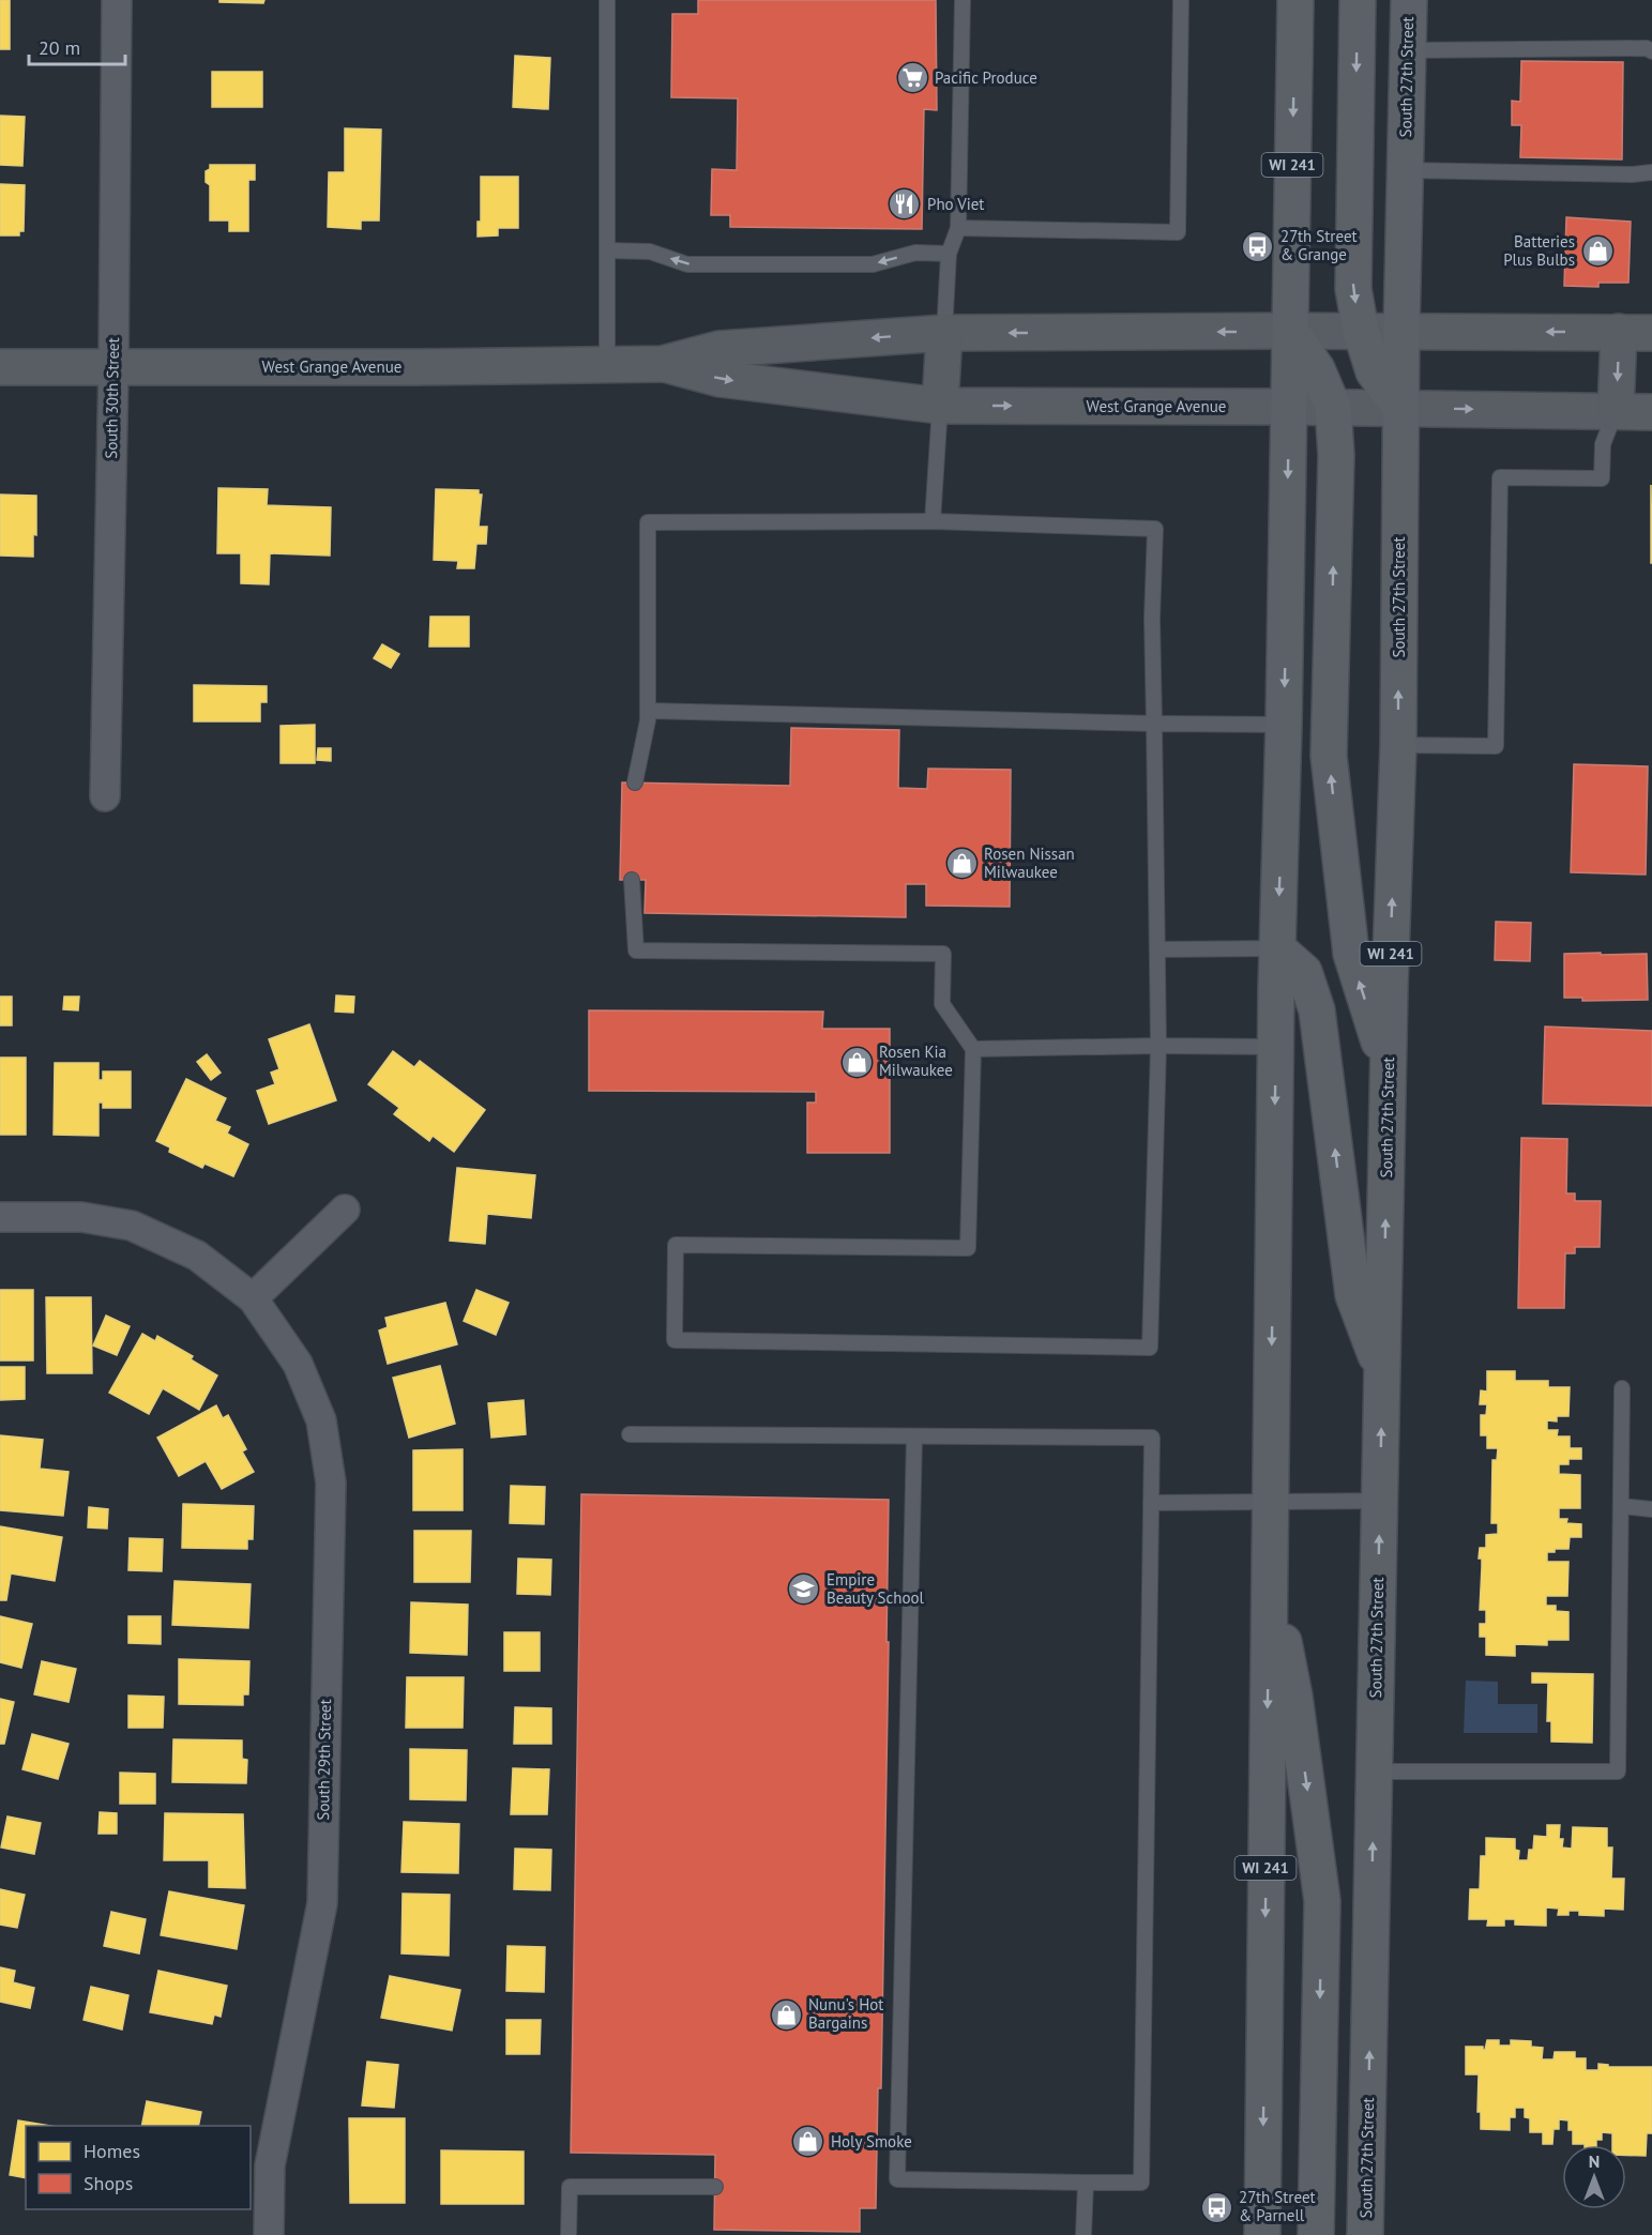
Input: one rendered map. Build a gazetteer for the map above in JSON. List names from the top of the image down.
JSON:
{
  "streets": {
    "main road": ["South 27th Street", "WI 241"],
    "street": ["West Grange Avenue", "South 30th Street", "South 29th Street"]
  },
  "crossings": [
    ["South 27th Street", "West Grange Avenue"],
    ["WI 241", "West Grange Avenue"],
    ["West Grange Avenue", "South 30th Street"]
  ],
  "places": {
    "supermarket": ["Pacific Produce"],
    "restaurant": ["Pho Viet"],
    "bus stop": ["27th Street & Grange", "27th Street & Parnell"],
    "shop": [
      "Batteries Plus Bulbs",
      "Rosen Nissan Milwaukee",
      "Rosen Kia Milwaukee",
      "Nunu's Hot Bargains",
      "Holy Smoke"
    ],
    "school or university": ["Empire Beauty School"]
  },
  "legend": ["Homes", "Shops"],
  "scale_bar": "20 m",
  "north": "top"
}
